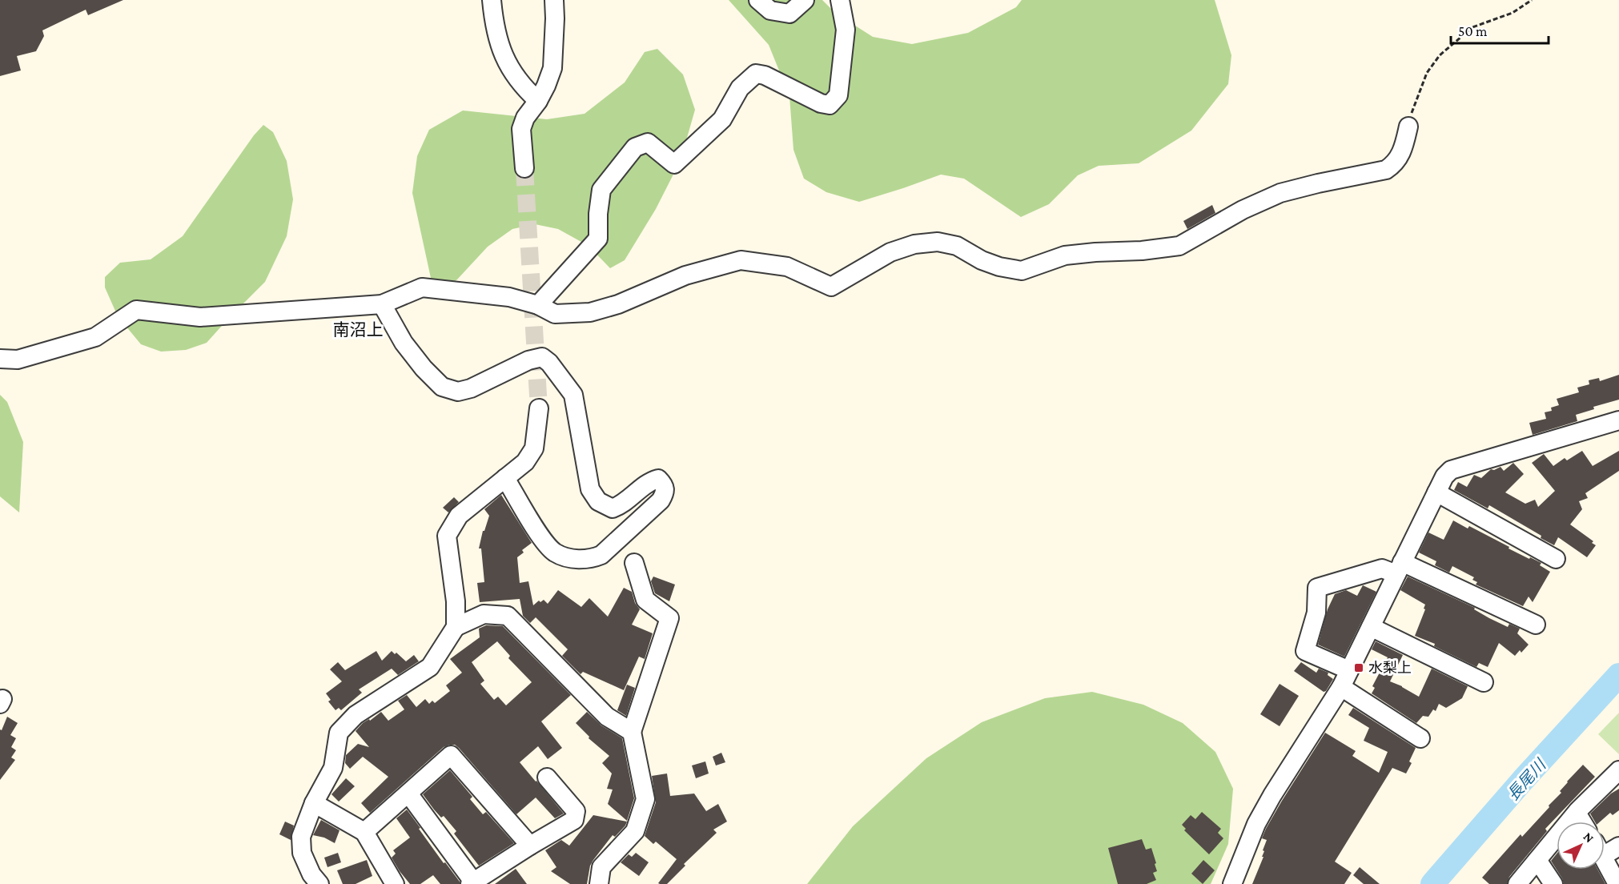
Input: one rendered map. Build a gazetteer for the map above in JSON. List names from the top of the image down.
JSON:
{
  "districts": ["南沼上"],
  "water": ["長尾川"],
  "places": {
    "transit": ["水梨上"]
  },
  "scale_bar": "50 m",
  "north": "top right"
}
